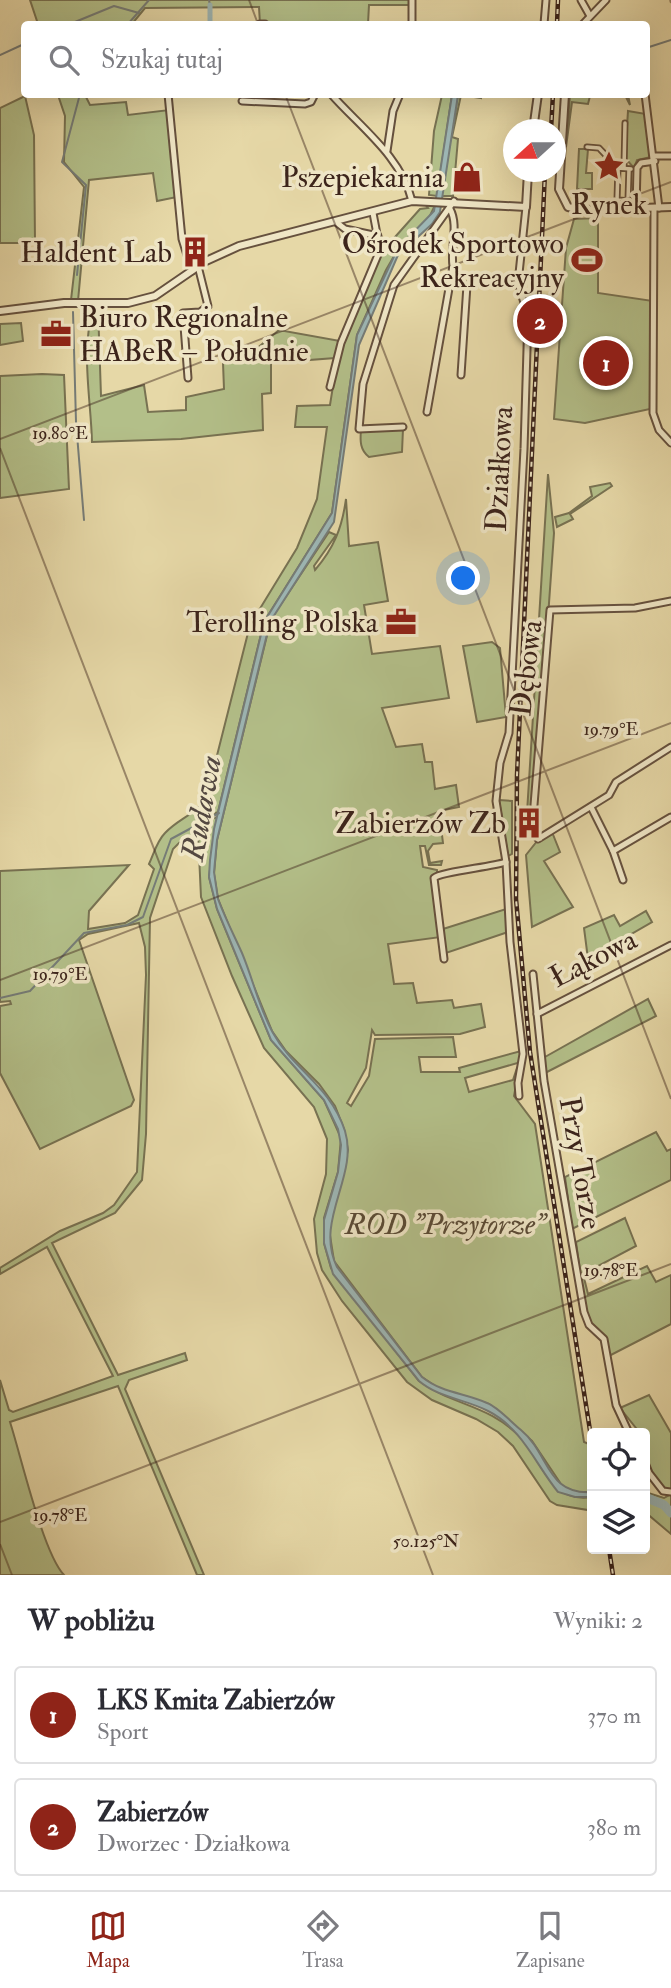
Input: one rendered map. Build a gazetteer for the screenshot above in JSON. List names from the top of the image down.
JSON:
{
  "streets": {
    "street": [
      "Działkowa",
      "Dębowa",
      "Łąkowa",
      "Przy Torze"
    ]
  },
  "crossings": [
    ["Łąkowa", "Przy Torze"]
  ],
  "water": ["Rudawa"],
  "parks": ["ROD \"Przytorze\""],
  "places": {
    "place": ["Rynek"],
    "shop": ["Pszepiekarnia"],
    "building": ["Haldent Lab", "Zabierzów Zb"],
    "sports": ["Ośrodek Sportowo Rekreacyjny"],
    "office": ["Biuro Regionalne HABeR – Południe", "Terolling Polska"]
  },
  "north": "left",
  "page": {
    "search": "Szukaj tutaj",
    "pins": ["2", "1"],
    "heading": ["W pobliżu", "Wyniki: 2"],
    "list": [
      {
        "mark": "1",
        "name": "LKS Kmita Zabierzów",
        "note": "Sport",
        "value": "370 m"
      },
      {
        "mark": "2",
        "name": "Zabierzów",
        "note": "Dworzec · Działkowa",
        "value": "380 m"
      }
    ],
    "nav": ["Mapa", "Trasa", "Zapisane"]
  },
  "coordinates": [
    "19.80°E",
    "19.79°E",
    "19.78°E",
    "50.125°N"
  ]
}
